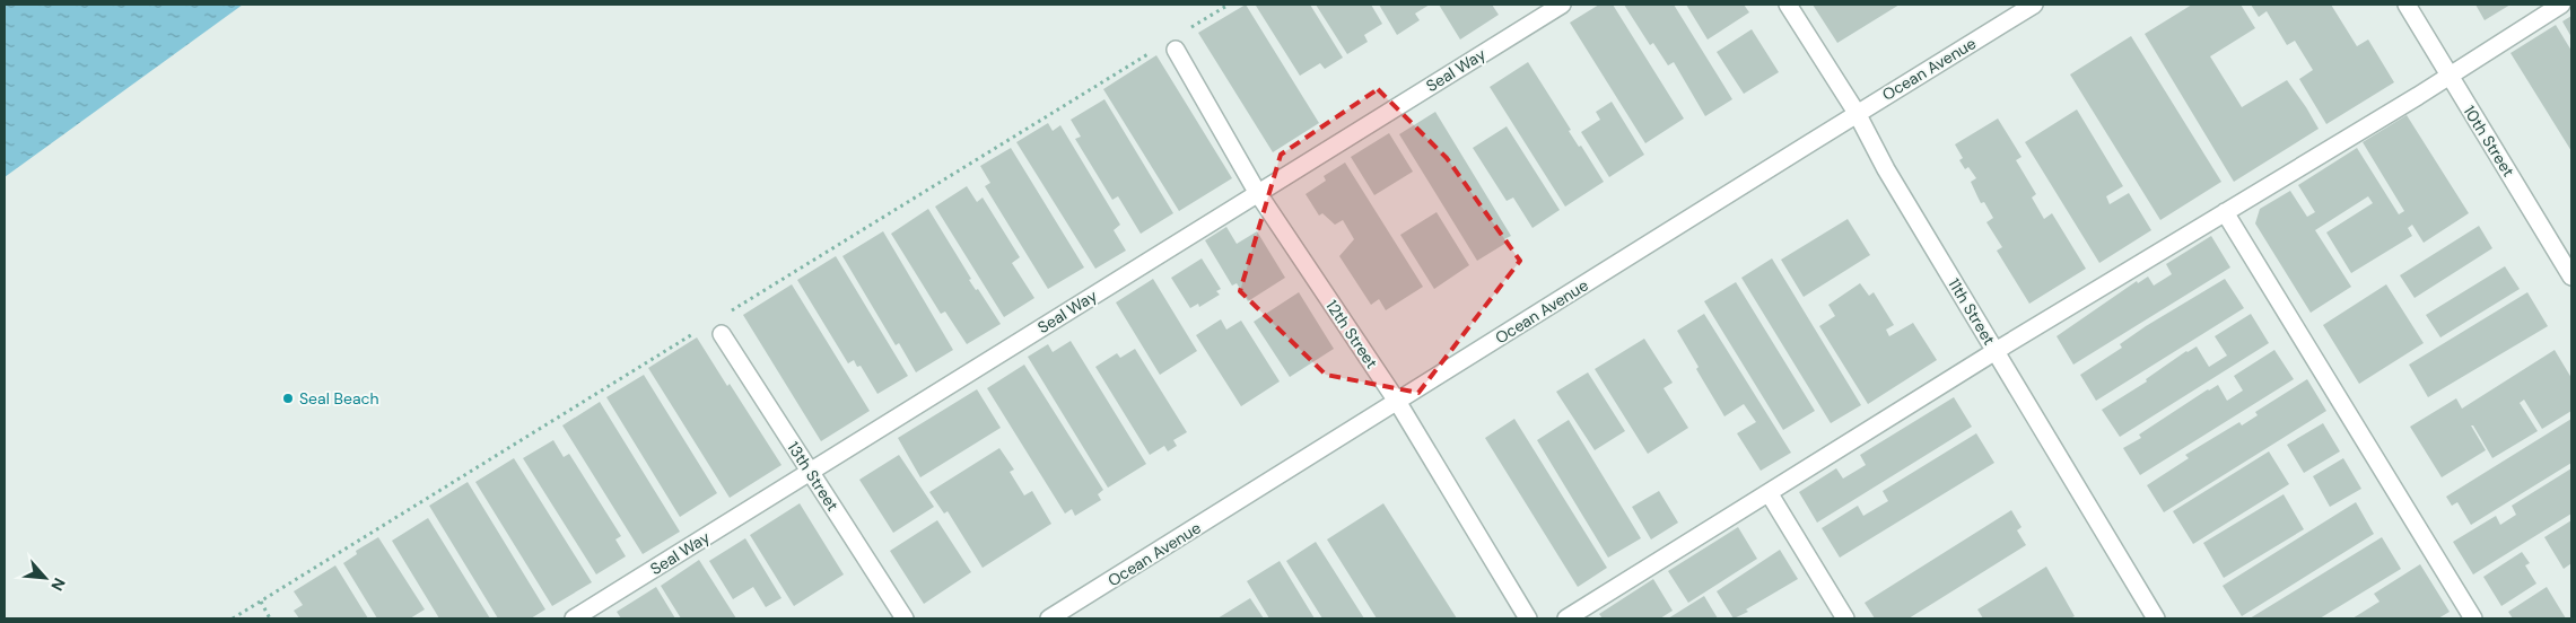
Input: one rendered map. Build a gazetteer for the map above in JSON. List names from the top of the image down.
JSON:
{
  "streets": {
    "street": [
      "Ocean Avenue",
      "Seal Way",
      "10th Street",
      "11th Street",
      "12th Street",
      "13th Street"
    ]
  },
  "crossings": [
    ["Ocean Avenue", "11th Street"],
    ["Ocean Avenue", "12th Street"],
    ["Seal Way", "12th Street"],
    ["Seal Way", "13th Street"]
  ],
  "places": ["Seal Beach"],
  "north": "bottom right"
}
